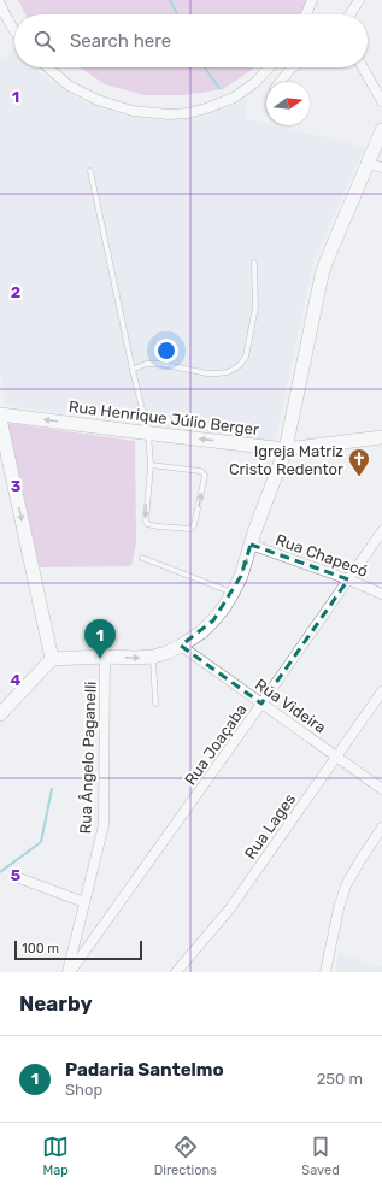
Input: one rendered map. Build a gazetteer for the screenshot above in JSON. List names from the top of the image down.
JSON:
{
  "streets": {
    "street": [
      "Rua Henrique Júlio Berger",
      "Rua Chapecó",
      "Rua Videira",
      "Rua Joaçaba",
      "Rua Ângelo Paganelli",
      "Rua Lages"
    ]
  },
  "crossings": [
    ["Rua Chapecó", "Rua Joaçaba"],
    ["Rua Videira", "Rua Joaçaba"],
    ["Rua Videira", "Rua Lages"],
    ["Rua Joaçaba", "Rua Ângelo Paganelli"]
  ],
  "one_way": ["Rua Henrique Júlio Berger"],
  "places": {
    "church": ["Igreja Matriz Cristo Redentor"]
  },
  "scale_bar": "100 m",
  "north": "right",
  "page": {
    "search": "Search here",
    "pins": "1",
    "scale": "100 m",
    "heading": "Nearby",
    "list": [
      {
        "mark": "1",
        "name": "Padaria Santelmo",
        "note": "Shop",
        "value": "250 m"
      }
    ],
    "nav": ["Map", "Directions", "Saved"]
  },
  "grid": {
    "rows": [
      "1",
      "2",
      "3",
      "4",
      "5"
    ]
  }
}
